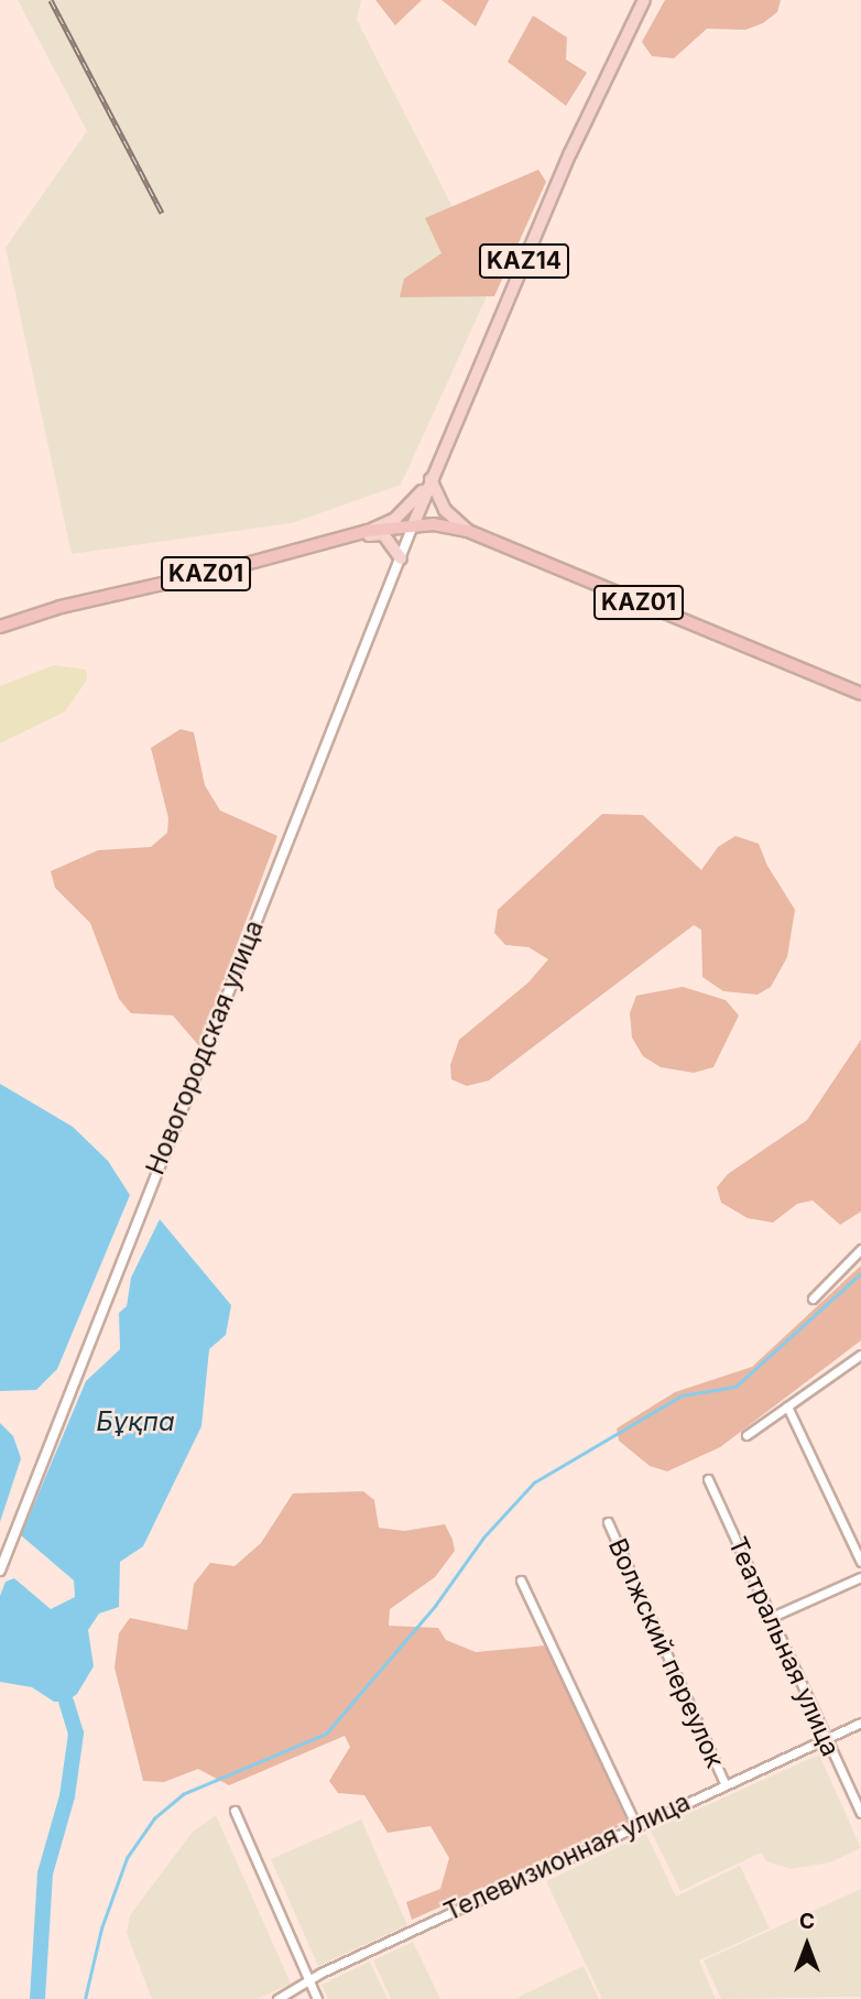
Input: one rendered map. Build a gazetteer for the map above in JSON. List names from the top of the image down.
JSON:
{
  "streets": {
    "highway": ["KAZ01", "KАZ01"],
    "main road": ["KAZ14"],
    "street": [
      "Новогородская улица",
      "Театральная улица",
      "Волжский переулок",
      "Телевизионная улица"
    ]
  },
  "crossings": [
    ["KAZ14", "KAZ01"],
    ["KAZ14", "KАZ01"],
    ["KAZ14", "Новогородская улица"],
    ["KAZ01", "KАZ01"],
    ["KAZ01", "Новогородская улица"],
    ["KАZ01", "Новогородская улица"],
    ["Театральная улица", "Телевизионная улица"],
    ["Волжский переулок", "Телевизионная улица"]
  ],
  "water": ["Бұқпа"],
  "north": "top"
}
